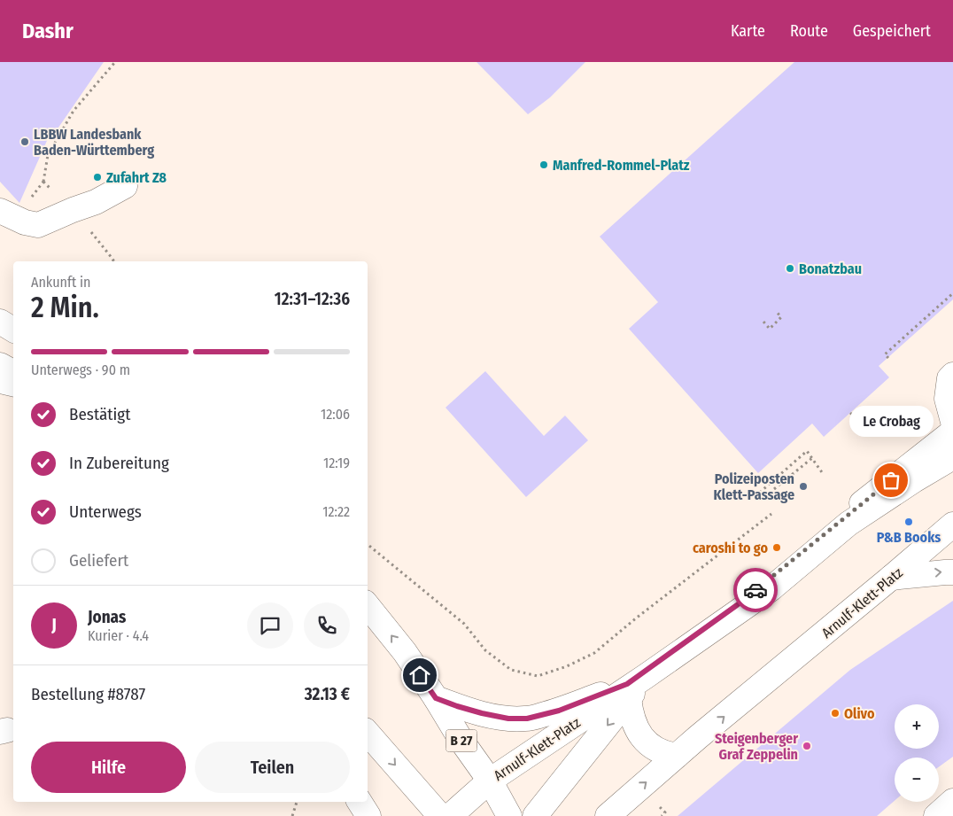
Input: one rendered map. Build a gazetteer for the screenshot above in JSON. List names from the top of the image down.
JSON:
{
  "streets": {
    "main road": ["Arnulf-Klett-Platz", "B 27"]
  },
  "crossings": [
    ["Arnulf-Klett-Platz", "B 27"]
  ],
  "places": [
    "LBBW Landesbank Baden-Württemberg",
    "Manfred-Rommel-Platz",
    "Zufahrt Z8",
    "Bonatzbau",
    "Le Crobag",
    "Polizeiposten Klett-Passage",
    "P&B Books",
    "caroshi to go",
    "Olivo",
    "Steigenberger Graf Zeppelin"
  ],
  "page": {
    "header": "Dashr",
    "nav": ["Karte", "Route", "Gespeichert"],
    "heading": ["2 Min.", "Ankunft in", "12:31–12:36"],
    "panel": [
      "Jonas",
      "Kurier · 4.4",
      "Bestellung #8787",
      "32.13 €"
    ],
    "bar": "Unterwegs · 90 m",
    "list": [
      ["Bestätigt", "12:06"],
      ["In Zubereitung", "12:19"],
      ["Unterwegs", "12:22"],
      "Geliefert"
    ],
    "bubble": "Le Crobag",
    "round": "J",
    "map_buttons": ["+", "−"],
    "buttons": ["Hilfe", "Teilen"]
  }
}
